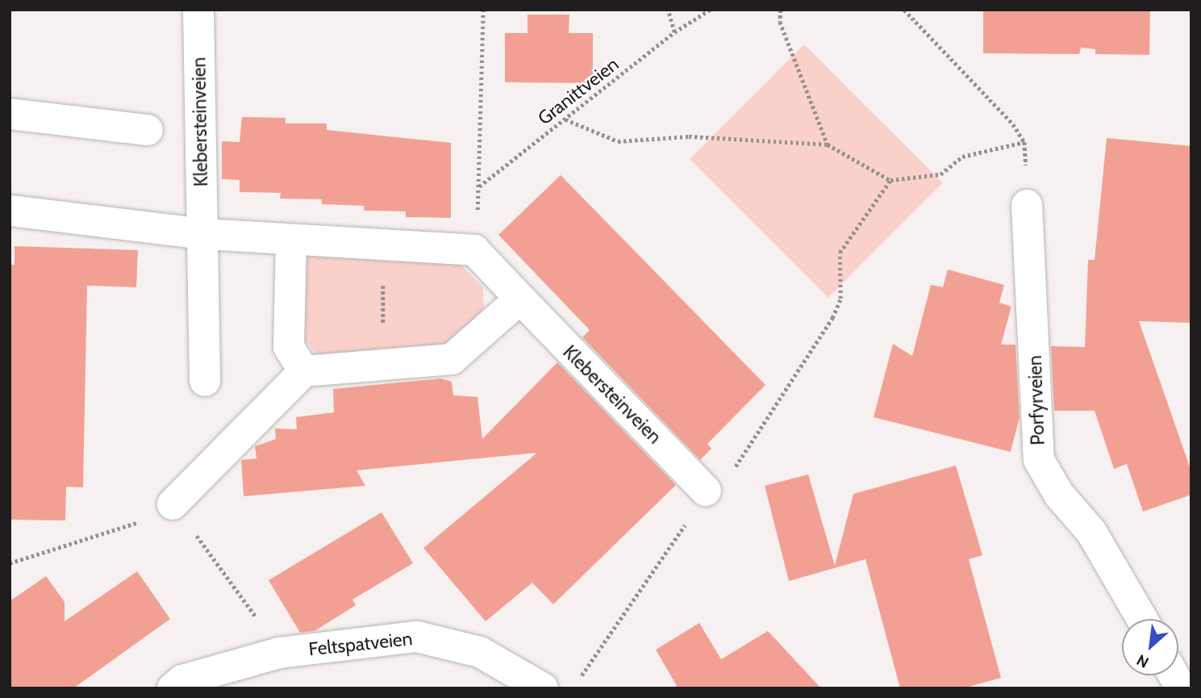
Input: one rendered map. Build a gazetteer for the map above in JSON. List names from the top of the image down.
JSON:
{
  "streets": {
    "street": ["Klebersteinveien", "Porfyrveien", "Feltspatveien"],
    "path": ["Granittveien"]
  },
  "north": "bottom left"
}
